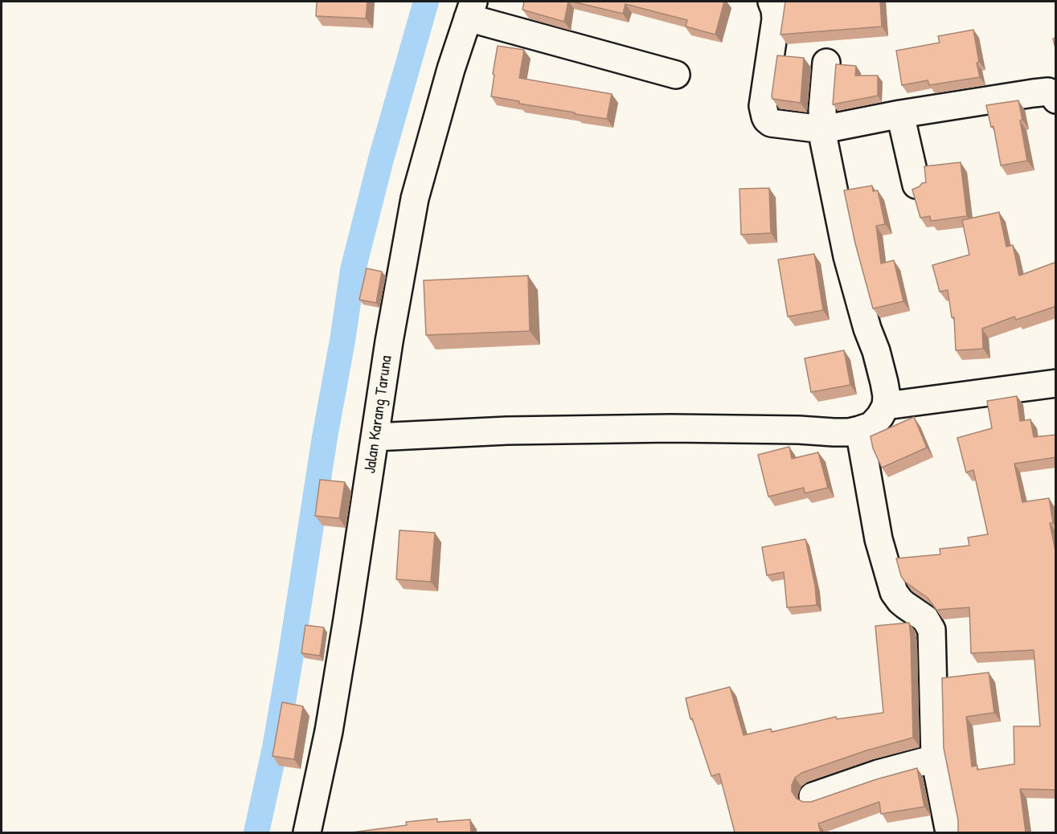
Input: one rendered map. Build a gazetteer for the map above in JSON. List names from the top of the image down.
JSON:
{
  "streets": {
    "street": ["Jalan Karang Taruna"]
  }
}
